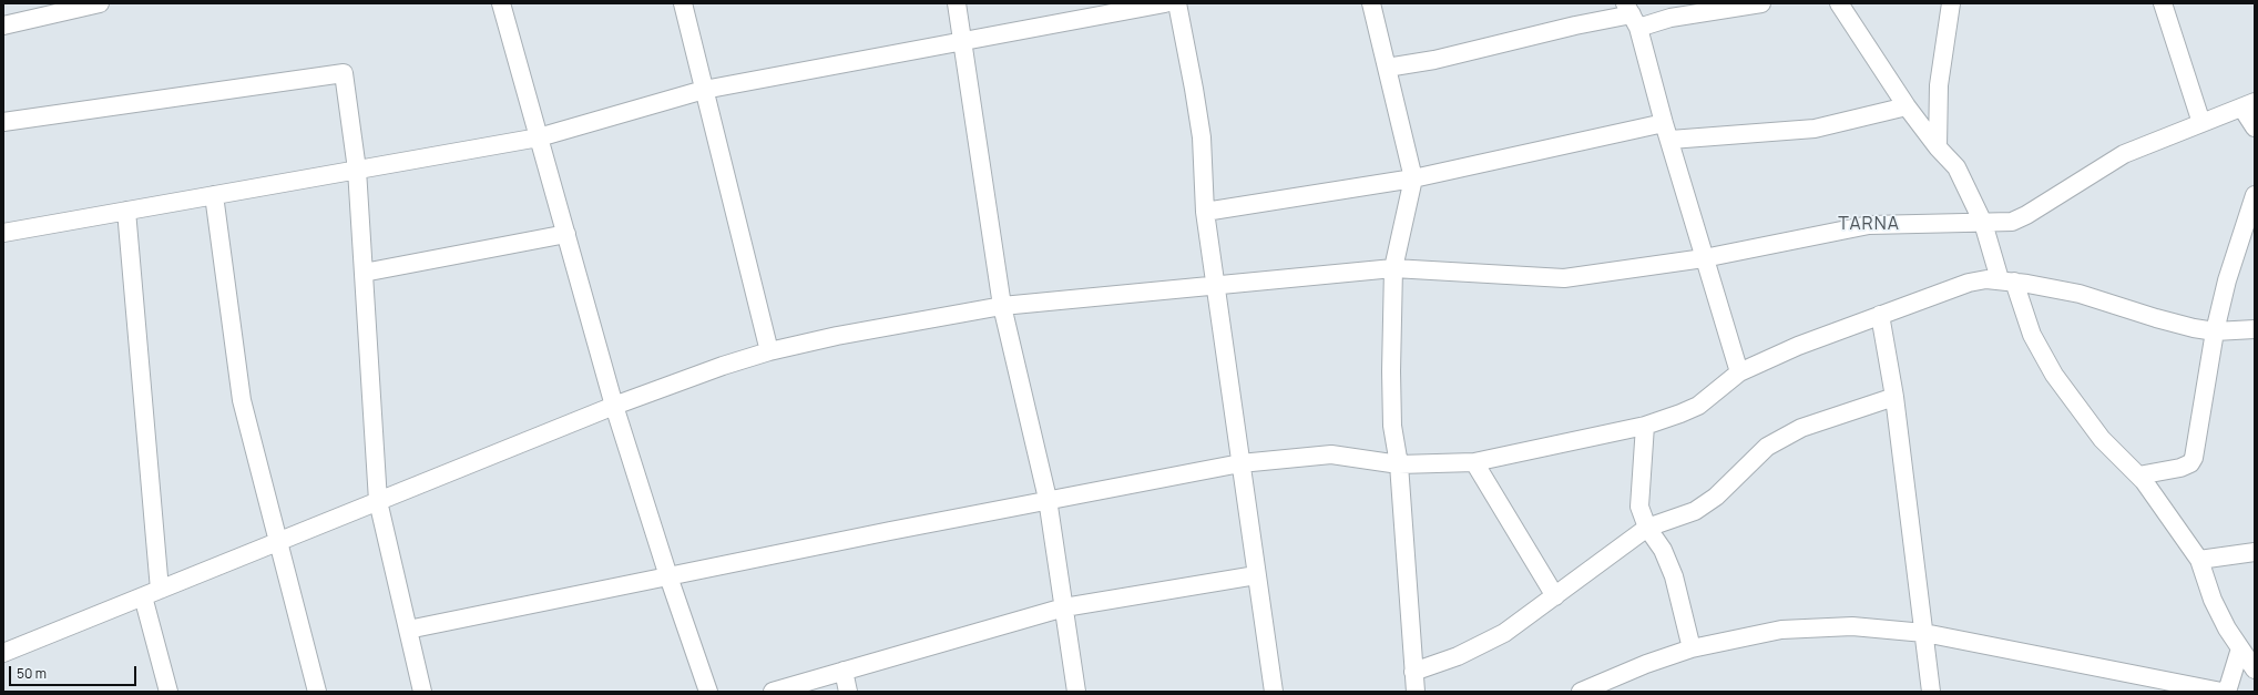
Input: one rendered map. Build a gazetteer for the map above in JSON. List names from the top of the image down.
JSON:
{
  "districts": ["TARNA"],
  "scale_bar": "50 m"
}
